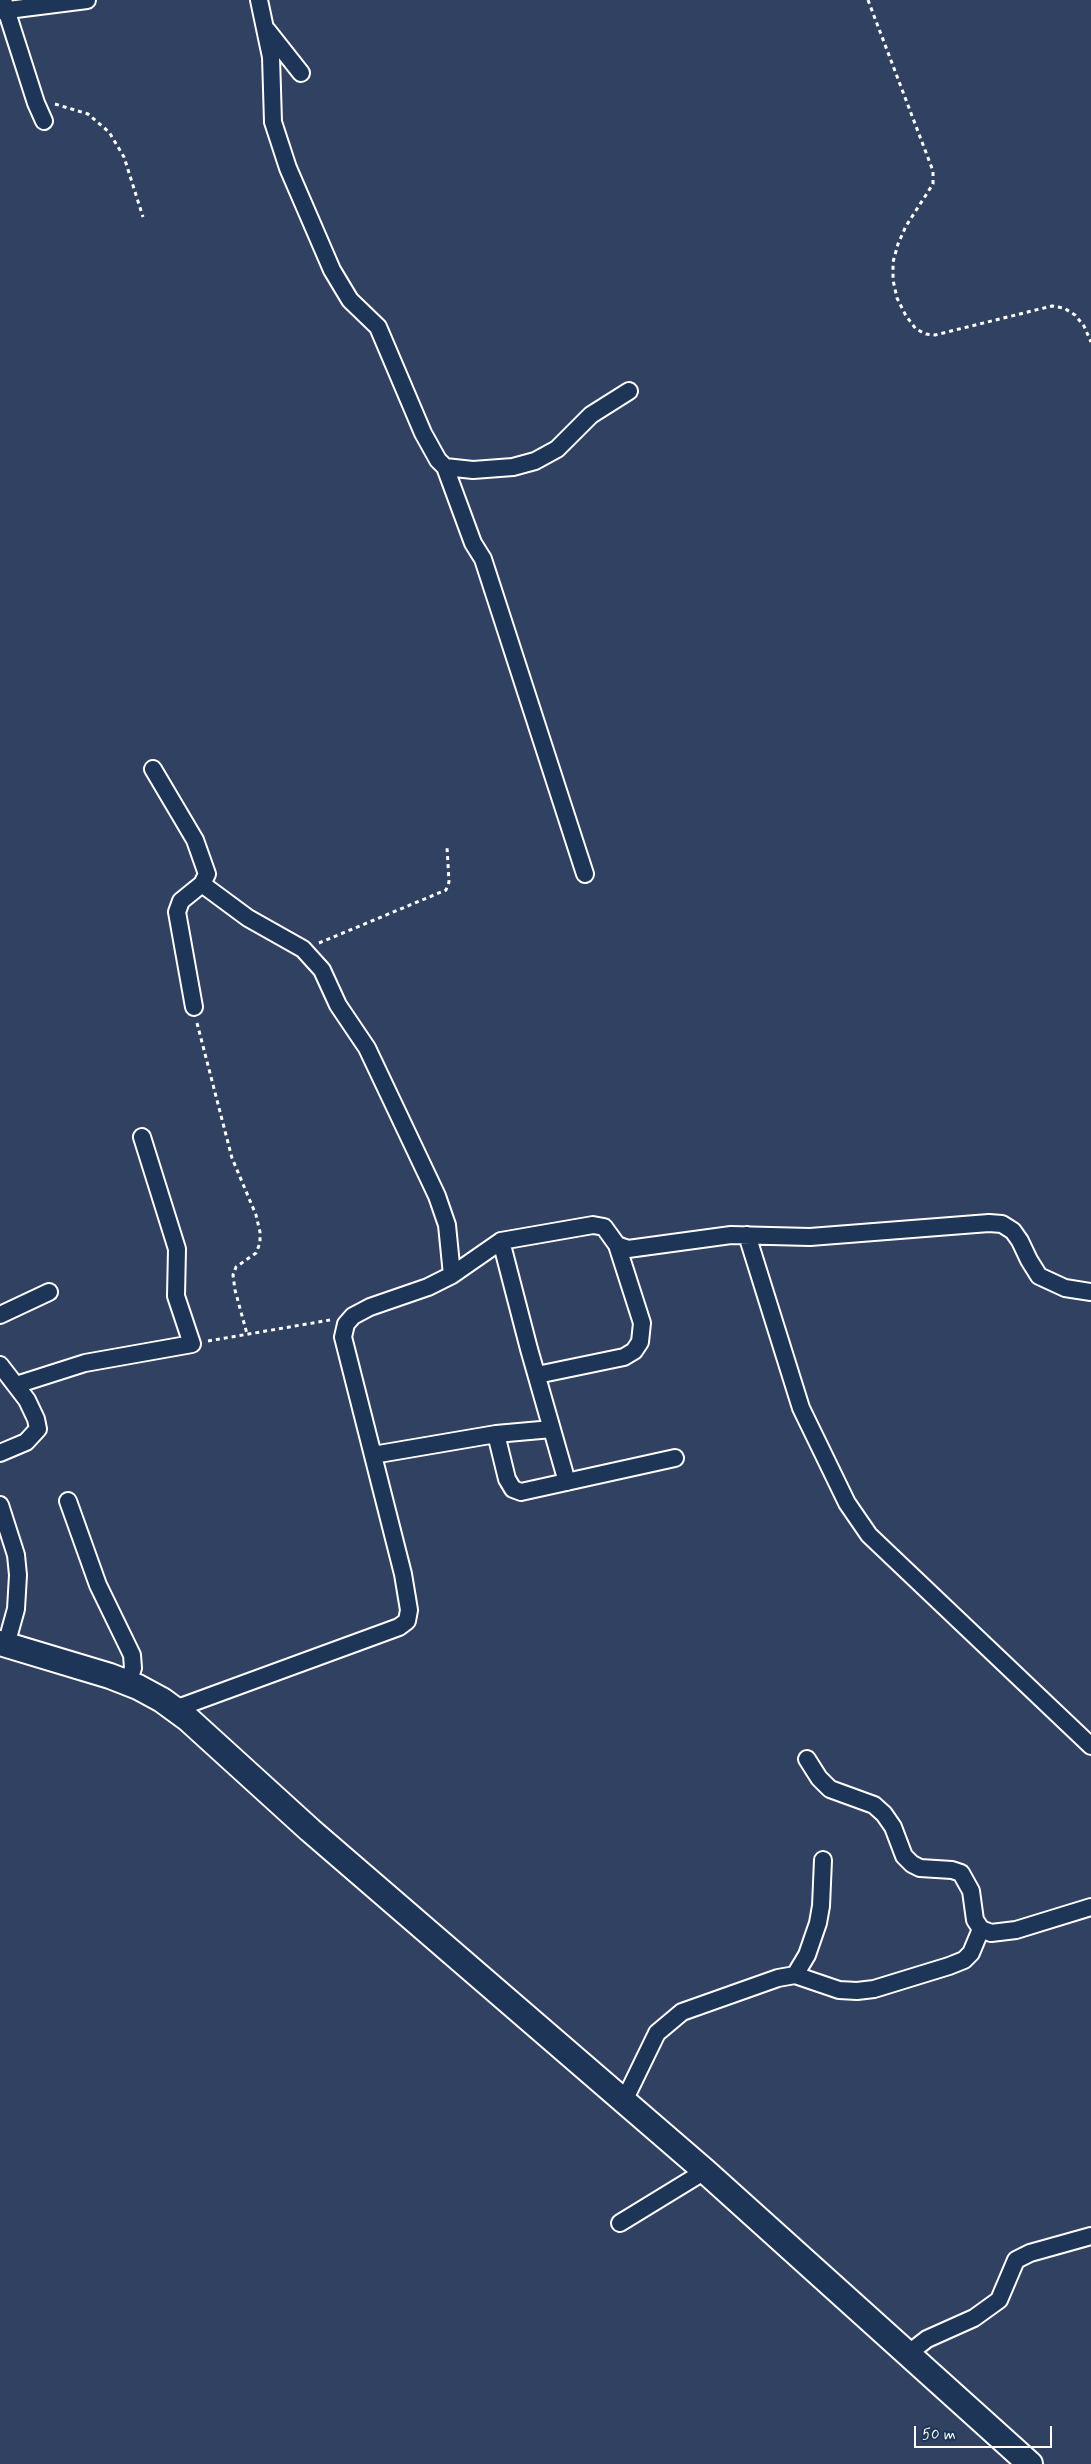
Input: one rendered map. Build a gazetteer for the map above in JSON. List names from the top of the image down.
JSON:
{
  "scale_bar": "50 m"
}
